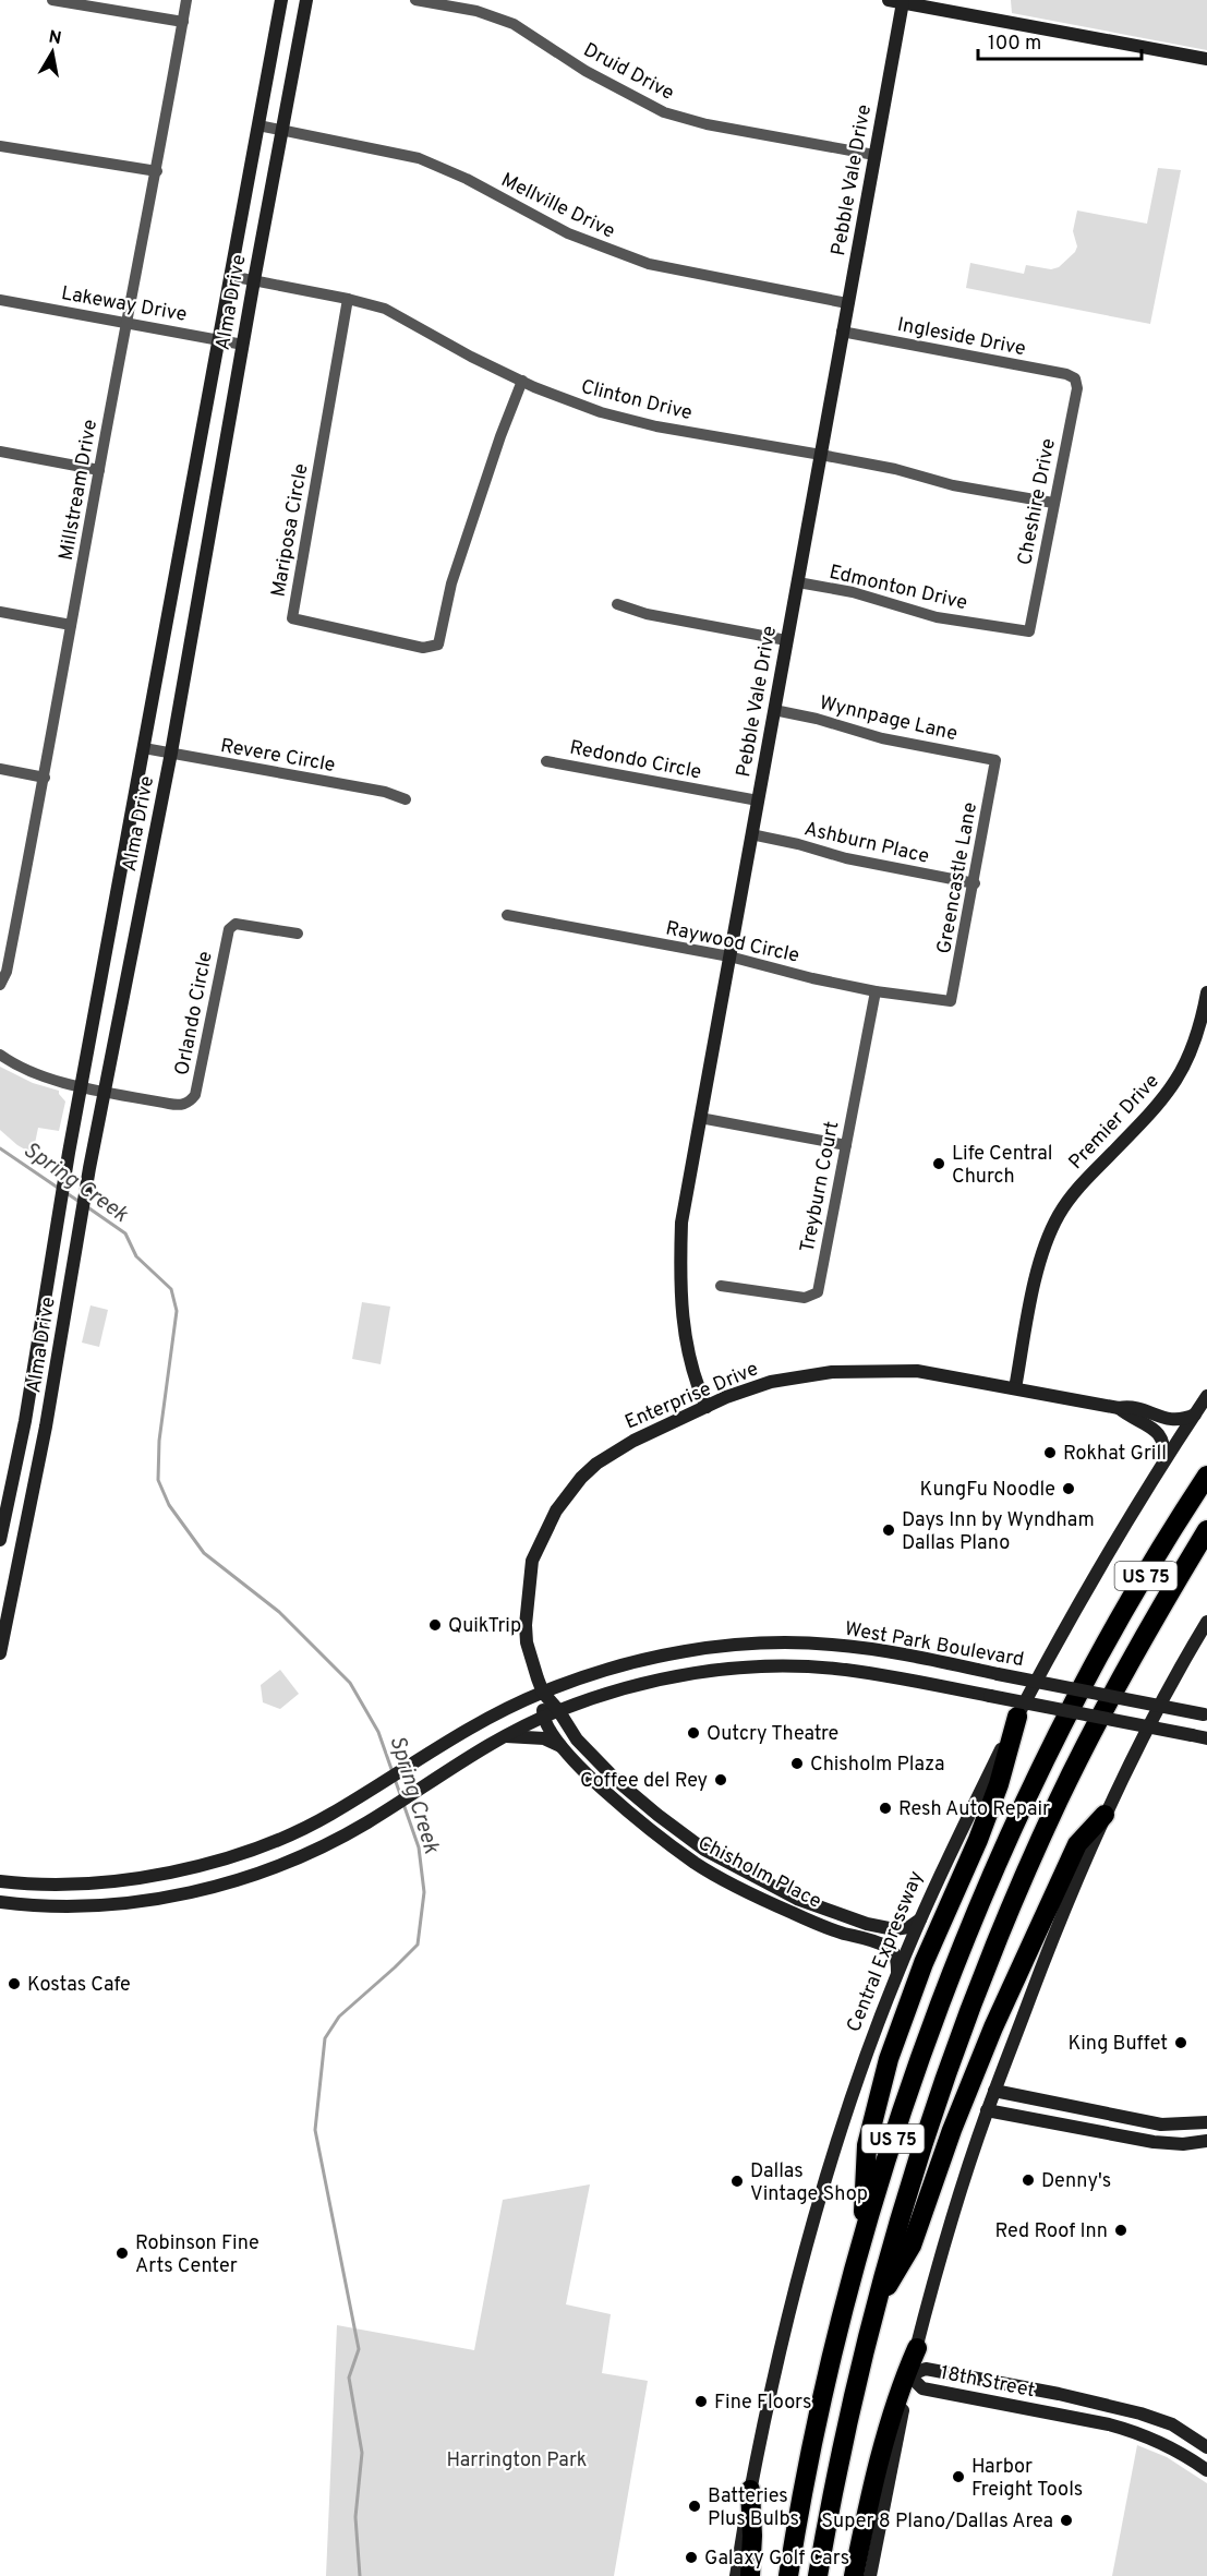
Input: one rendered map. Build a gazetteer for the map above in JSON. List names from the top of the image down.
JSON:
{
  "streets": {
    "highway": ["US 75"],
    "main road": [
      "Pebble Vale Drive",
      "Alma Drive",
      "Premier Drive",
      "Enterprise Drive",
      "West Park Boulevard",
      "Chisholm Place",
      "Central Expressway",
      "18th Street"
    ],
    "street": [
      "Druid Drive",
      "Mellville Drive",
      "Lakeway Drive",
      "Ingleside Drive",
      "Clinton Drive",
      "Millstream Drive",
      "Cheshire Drive",
      "Mariposa Circle",
      "Edmonton Drive",
      "Wynnpage Lane",
      "Revere Circle",
      "Redondo Circle",
      "Ashburn Place",
      "Greencastle Lane",
      "Raywood Circle",
      "Orlando Circle",
      "Treyburn Court"
    ]
  },
  "crossings": [
    ["Druid Drive", "Pebble Vale Drive"],
    ["Pebble Vale Drive", "Mellville Drive"],
    ["Pebble Vale Drive", "Ingleside Drive"],
    ["Pebble Vale Drive", "Clinton Drive"],
    ["Pebble Vale Drive", "Edmonton Drive"],
    ["Pebble Vale Drive", "Wynnpage Lane"],
    ["Pebble Vale Drive", "Redondo Circle"],
    ["Pebble Vale Drive", "Ashburn Place"],
    ["Pebble Vale Drive", "Raywood Circle"],
    ["Pebble Vale Drive", "Enterprise Drive"],
    ["Mellville Drive", "Alma Drive"],
    ["Alma Drive", "Lakeway Drive"],
    ["Alma Drive", "Clinton Drive"],
    ["Alma Drive", "Revere Circle"],
    ["Alma Drive", "Orlando Circle"],
    ["Lakeway Drive", "Millstream Drive"],
    ["Ingleside Drive", "Cheshire Drive"],
    ["Clinton Drive", "Cheshire Drive"],
    ["Clinton Drive", "Mariposa Circle"],
    ["Cheshire Drive", "Edmonton Drive"],
    ["Wynnpage Lane", "Greencastle Lane"],
    ["Ashburn Place", "Greencastle Lane"],
    ["Greencastle Lane", "Raywood Circle"],
    ["Raywood Circle", "Treyburn Court"],
    ["Premier Drive", "Enterprise Drive"],
    ["Enterprise Drive", "West Park Boulevard"],
    ["Enterprise Drive", "Chisholm Place"],
    ["Enterprise Drive", "Central Expressway"],
    ["West Park Boulevard", "Chisholm Place"],
    ["Chisholm Place", "Central Expressway"]
  ],
  "water": ["Spring Creek"],
  "parks": ["Harrington Park"],
  "places": [
    "Life Central Church",
    "Rokhat Grill",
    "KungFu Noodle",
    "Days Inn by Wyndham Dallas Plano",
    "QuikTrip",
    "Outcry Theatre",
    "Chisholm Plaza",
    "Coffee del Rey",
    "Resh Auto Repair",
    "Kostas Cafe",
    "King Buffet",
    "Denny's",
    "Dallas Vintage Shop",
    "Red Roof Inn",
    "Robinson Fine Arts Center",
    "Fine Floors",
    "Harbor Freight Tools",
    "Batteries Plus Bulbs",
    "Super 8 Plano/Dallas Area",
    "Galaxy Golf Cars"
  ],
  "scale_bar": "100 m",
  "north": "top"
}
